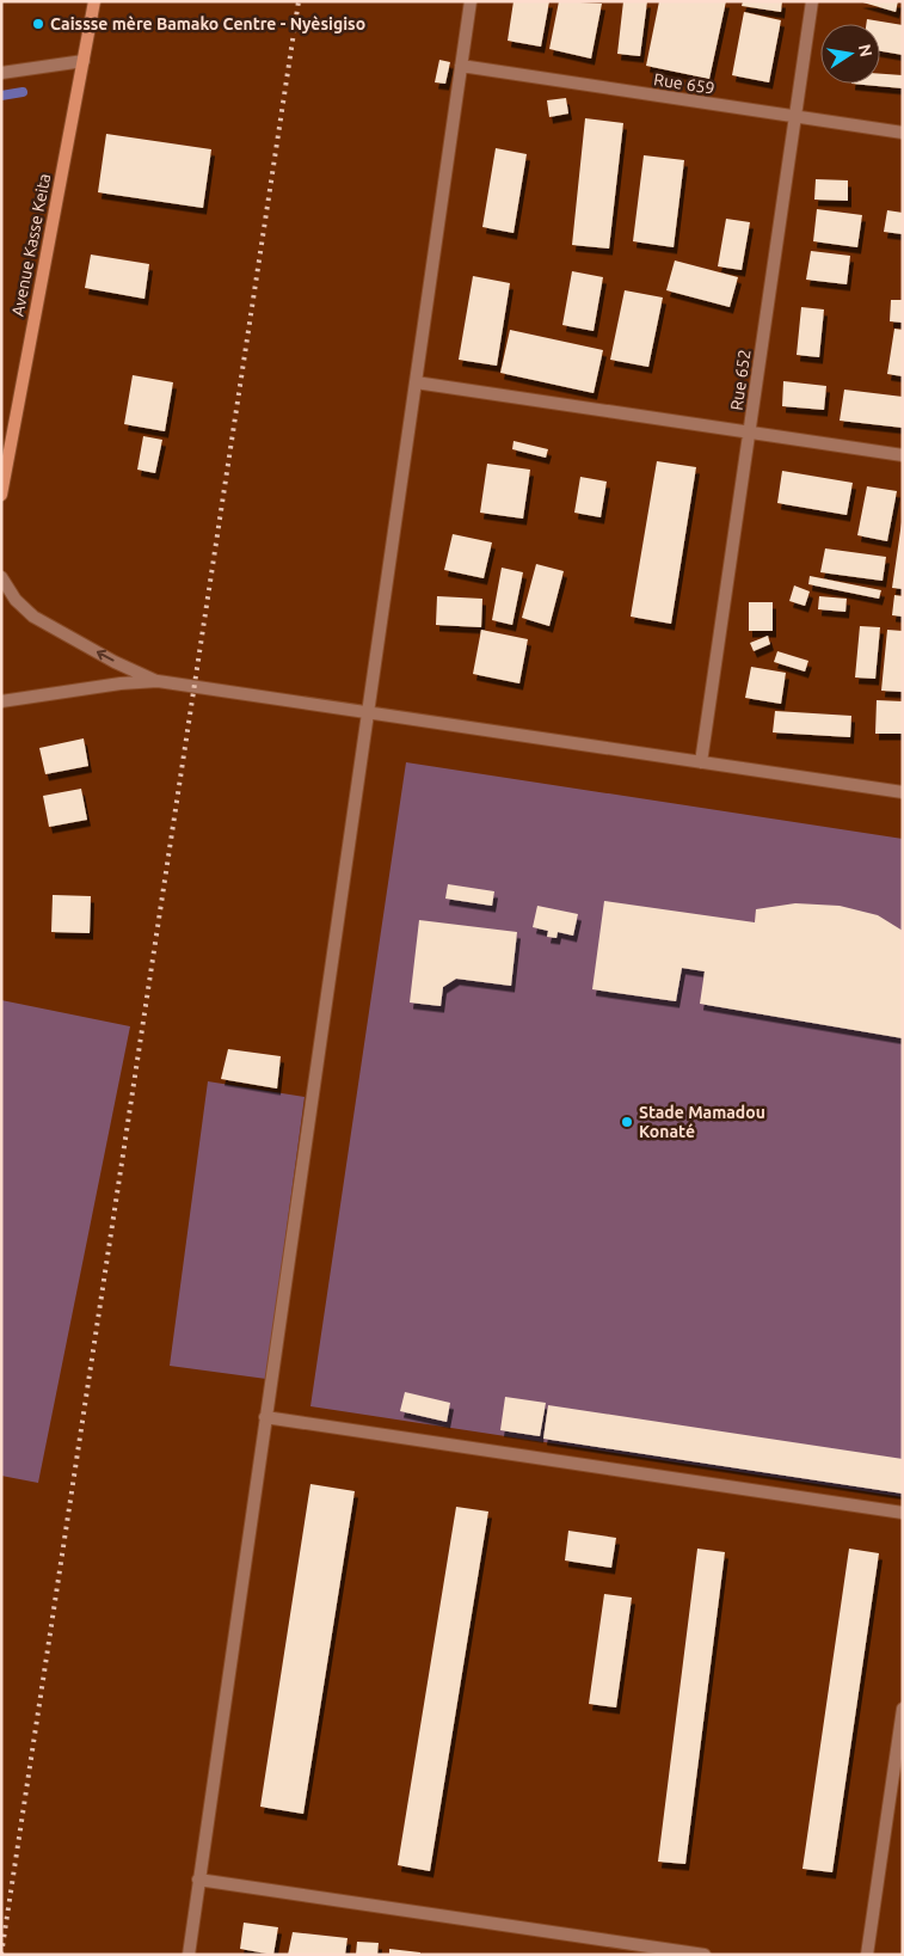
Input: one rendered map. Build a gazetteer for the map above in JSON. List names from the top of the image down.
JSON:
{
  "streets": {
    "main road": ["Avenue Kasse Keita"],
    "street": ["Rue 659", "Rue 652"]
  },
  "crossings": [
    ["Rue 659", "Rue 652"]
  ],
  "places": ["Caissse mère Bamako Centre - Nyèsigiso", "Stade Mamadou Konaté"],
  "north": "right"
}
